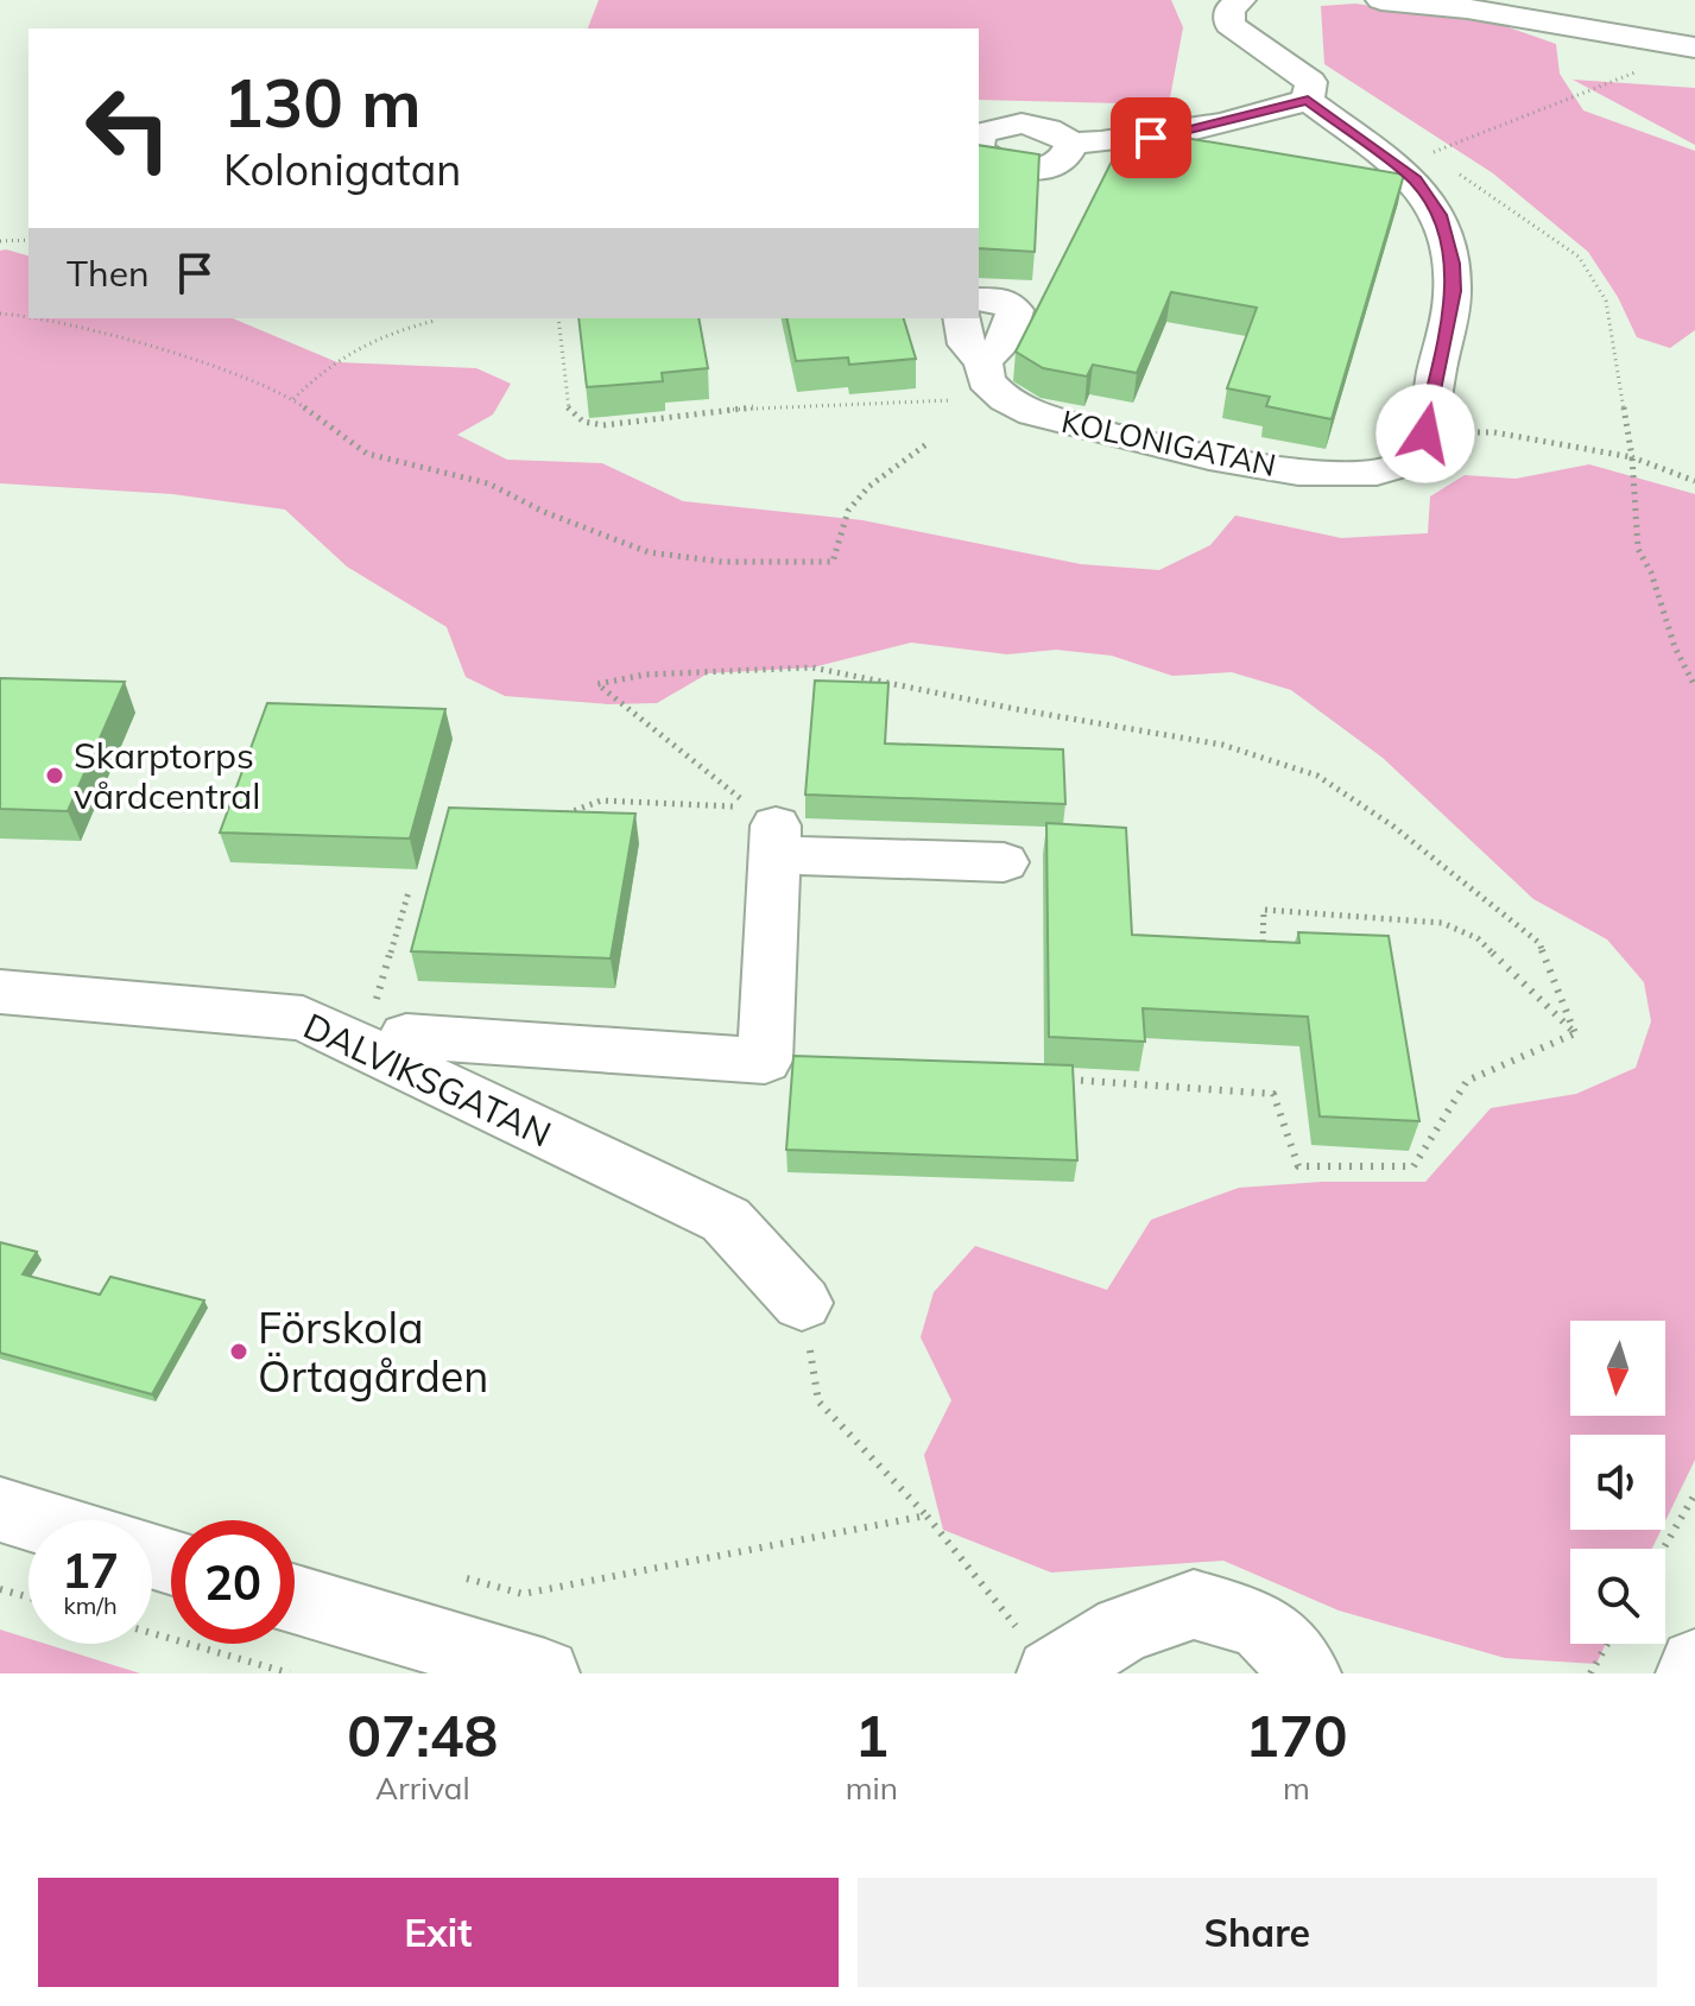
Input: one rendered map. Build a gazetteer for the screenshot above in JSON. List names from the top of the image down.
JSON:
{
  "streets": {
    "street": ["KOLONIGATAN", "DALVIKSGATAN"]
  },
  "places": ["Skarptorps vårdcentral", "Förskola Örtagården"],
  "north": "bottom",
  "page": {
    "turn": ["130 m", "Kolonigatan"],
    "then": "Then",
    "speed": "17 km/h",
    "limit": "20",
    "eta": [
      "07:48",
      "Arrival",
      "1",
      "min",
      "170",
      "m"
    ],
    "buttons": ["Exit", "Share"]
  }
}
